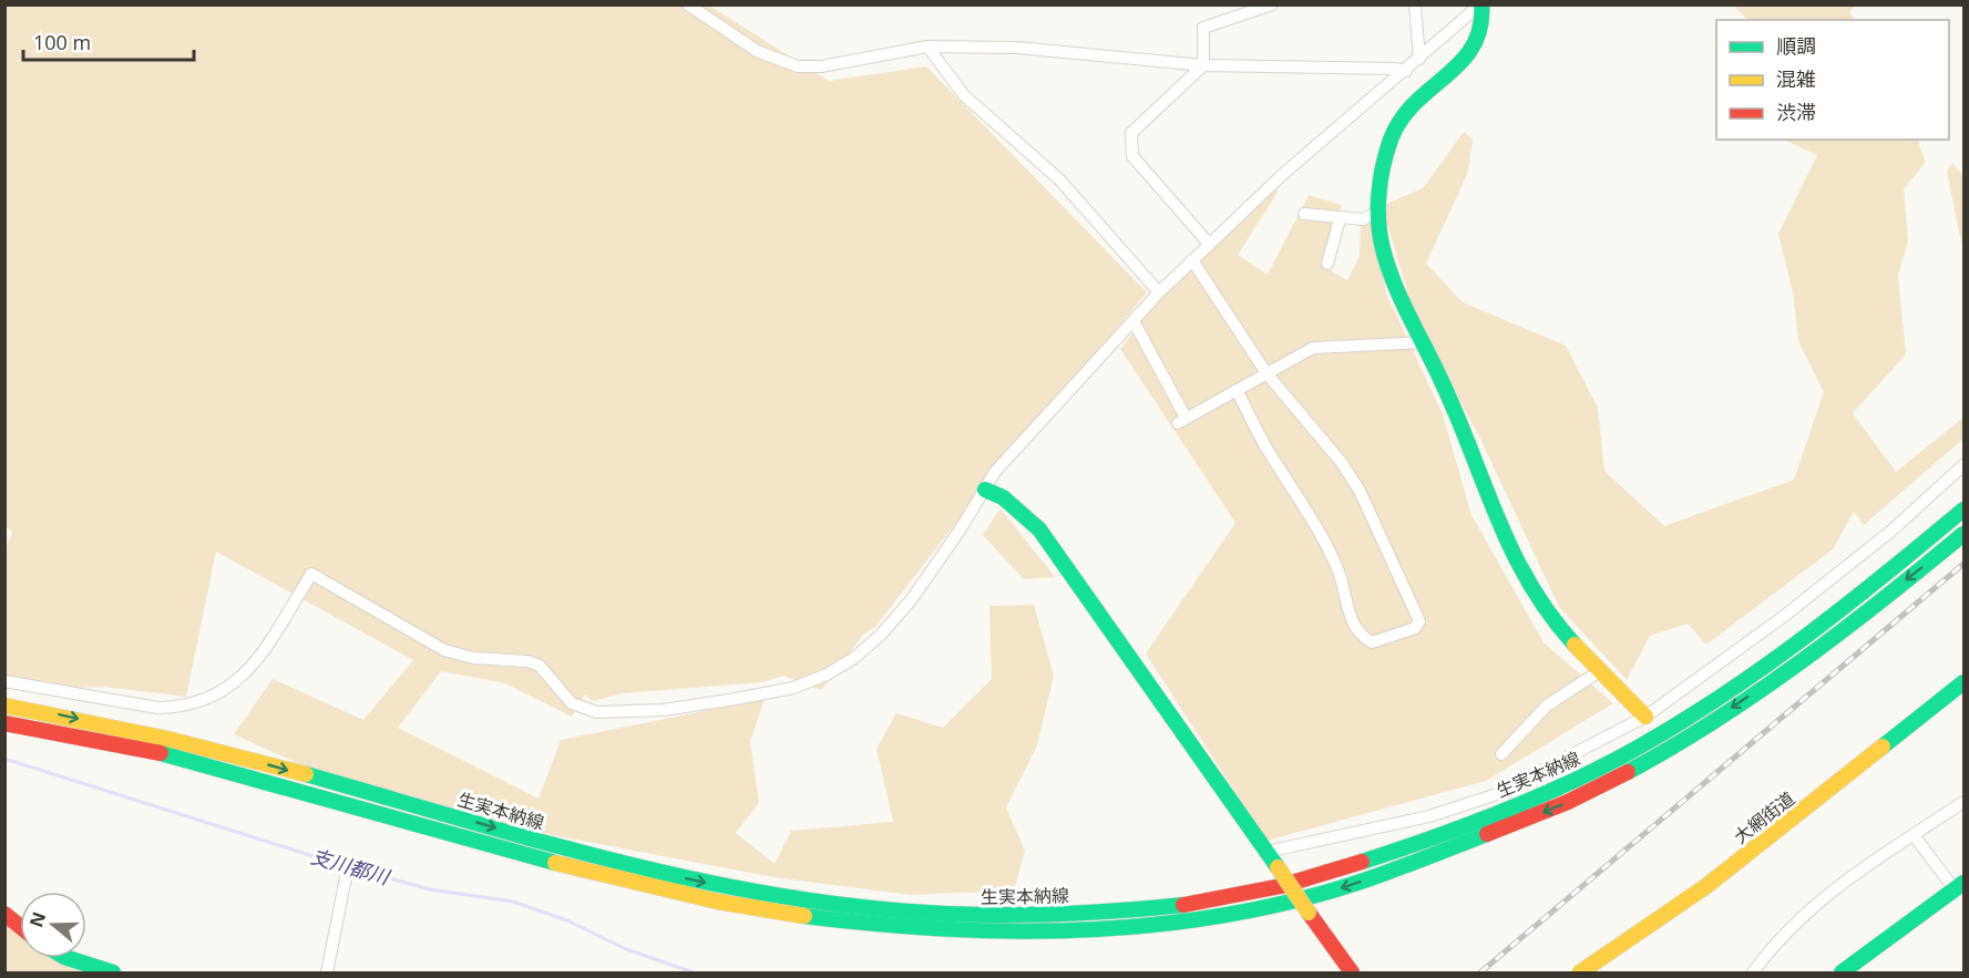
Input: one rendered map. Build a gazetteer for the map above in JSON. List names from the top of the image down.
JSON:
{
  "streets": {
    "main road": ["生実本納線", "大網街道"]
  },
  "water": ["支川都川"],
  "legend": ["順調", "混雑", "渋滞"],
  "scale_bar": "100 m",
  "north": "left"
}
